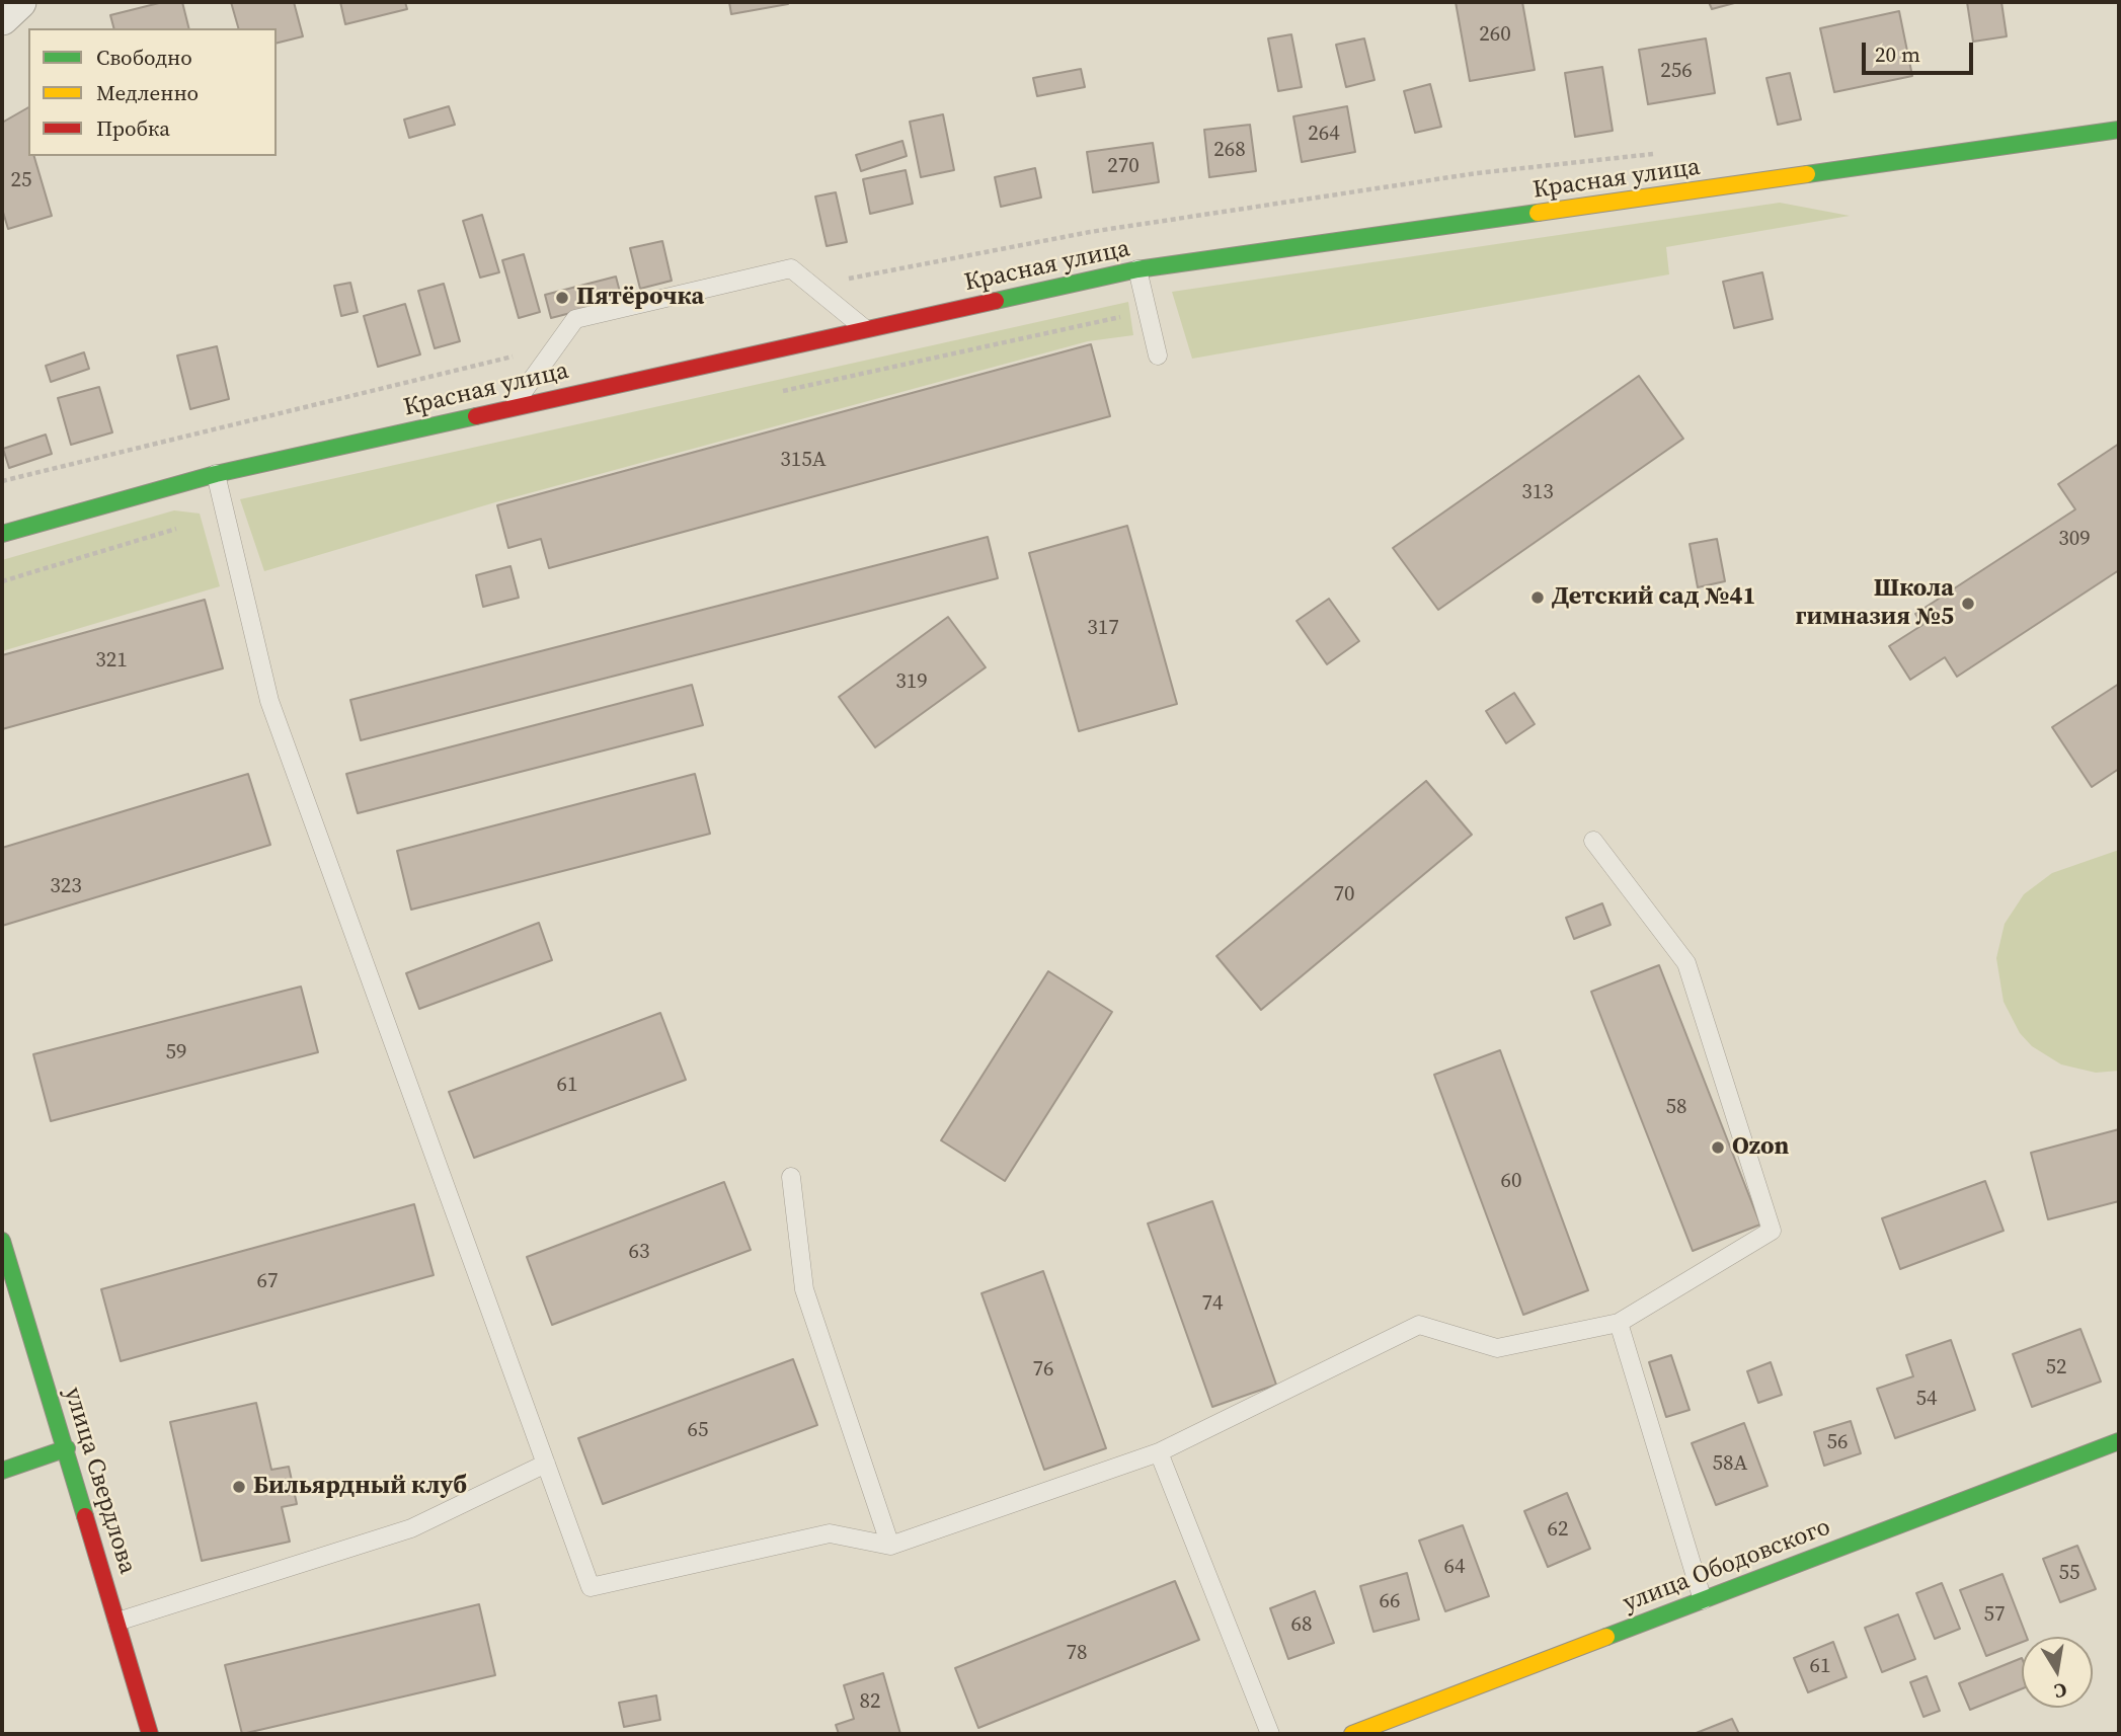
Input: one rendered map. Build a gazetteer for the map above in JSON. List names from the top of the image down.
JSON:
{
  "streets": {
    "main road": ["Красная улица", "улица Свердлова", "улица Ободовского"]
  },
  "places": [
    "Пятёрочка",
    "Детский сад №41",
    "Школа гимназия №5",
    "Ozon",
    "Бильярдный клуб"
  ],
  "house_numbers": [
    "260",
    "256",
    "264",
    "268",
    "270",
    "25",
    "315А",
    "313",
    "309",
    "317",
    "321",
    "319",
    "323",
    "70",
    "59",
    "61",
    "58",
    "60",
    "63",
    "67",
    "74",
    "52",
    "76",
    "54",
    "65",
    "56",
    "58А",
    "62",
    "64",
    "55",
    "66",
    "57",
    "68",
    "78",
    "61",
    "82"
  ],
  "legend": ["Свободно", "Медленно", "Пробка"],
  "scale_bar": "20 m",
  "north": "bottom"
}
